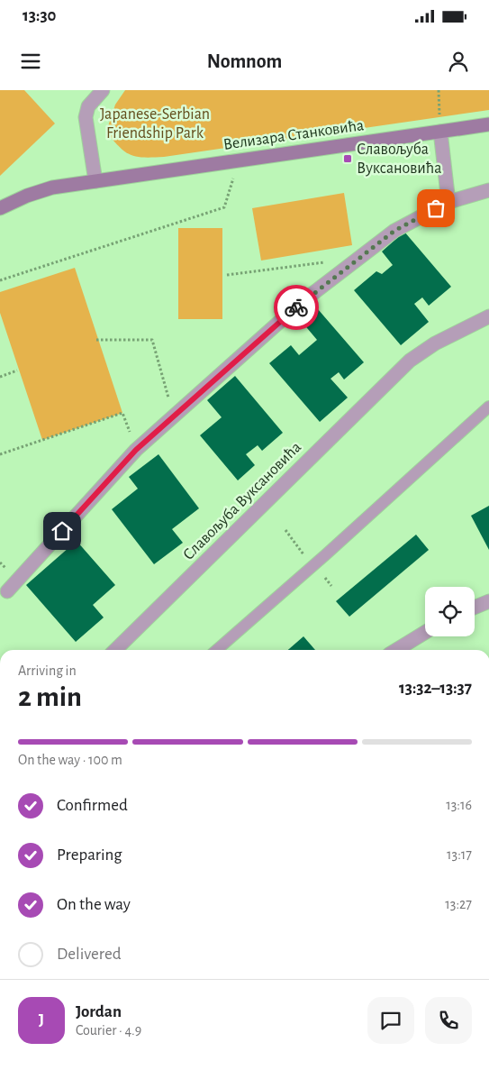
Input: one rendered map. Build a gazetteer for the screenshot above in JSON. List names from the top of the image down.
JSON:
{
  "streets": {
    "street": ["Велизара Станковића", "Славољуба Вуксановића"]
  },
  "parks": ["Japanese-Serbian Friendship Park"],
  "places": {
    "transit": ["Славољуба Вуксановића"]
  },
  "page": {
    "status": "13:30",
    "header": "Nomnom",
    "heading": ["2 min", "Arriving in", "13:32–13:37"],
    "panel": ["Jordan", "Courier · 4.9"],
    "bar": "On the way · 100 m",
    "list": [
      ["Confirmed", "13:16"],
      ["Preparing", "13:17"],
      ["On the way", "13:27"],
      "Delivered"
    ],
    "round": "J"
  }
}
